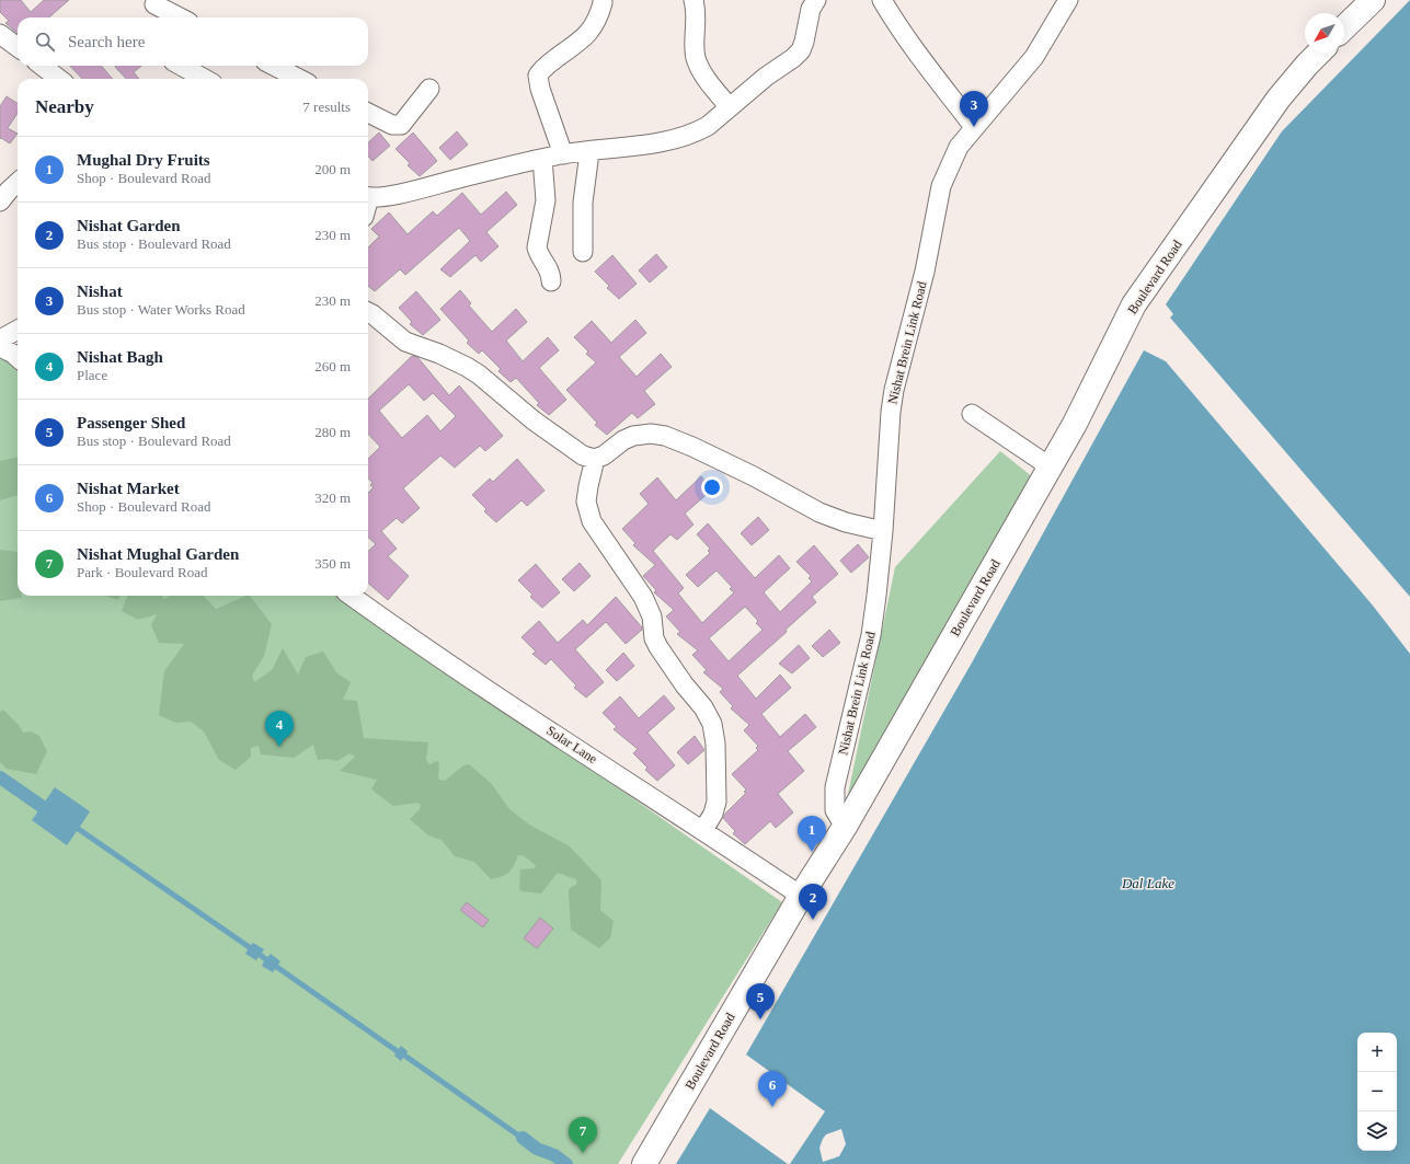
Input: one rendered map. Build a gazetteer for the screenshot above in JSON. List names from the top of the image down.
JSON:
{
  "streets": {
    "main road": ["Boulevard Road"],
    "street": ["Nishat Brein Link Road", "Solar Lane"]
  },
  "crossings": [
    ["Boulevard Road", "Nishat Brein Link Road"],
    ["Boulevard Road", "Solar Lane"]
  ],
  "water": ["Dal Lake"],
  "north": "bottom left",
  "page": {
    "search": "Search here",
    "heading": ["Nearby", "7 results"],
    "pins": [
      "3",
      "4",
      "1",
      "2",
      "5",
      "6",
      "7"
    ],
    "list": [
      {
        "mark": "1",
        "name": "Mughal Dry Fruits",
        "note": "Shop · Boulevard Road",
        "value": "200 m"
      },
      {
        "mark": "2",
        "name": "Nishat Garden",
        "note": "Bus stop · Boulevard Road",
        "value": "230 m"
      },
      {
        "mark": "3",
        "name": "Nishat",
        "note": "Bus stop · Water Works Road",
        "value": "230 m"
      },
      {
        "mark": "4",
        "name": "Nishat Bagh",
        "note": "Place",
        "value": "260 m"
      },
      {
        "mark": "5",
        "name": "Passenger Shed",
        "note": "Bus stop · Boulevard Road",
        "value": "280 m"
      },
      {
        "mark": "6",
        "name": "Nishat Market",
        "note": "Shop · Boulevard Road",
        "value": "320 m"
      },
      {
        "mark": "7",
        "name": "Nishat Mughal Garden",
        "note": "Park · Boulevard Road",
        "value": "350 m"
      }
    ],
    "map_buttons": ["+", "−"]
  }
}
